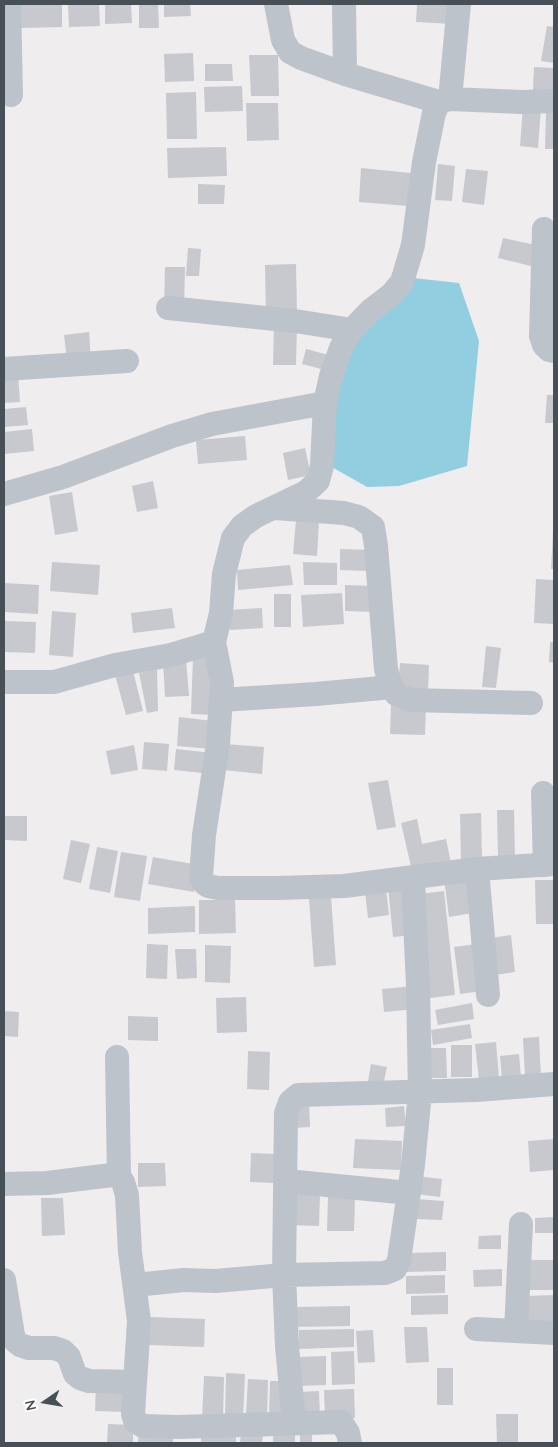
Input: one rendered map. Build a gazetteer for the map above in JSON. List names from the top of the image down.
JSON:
{
  "north": "left"
}
